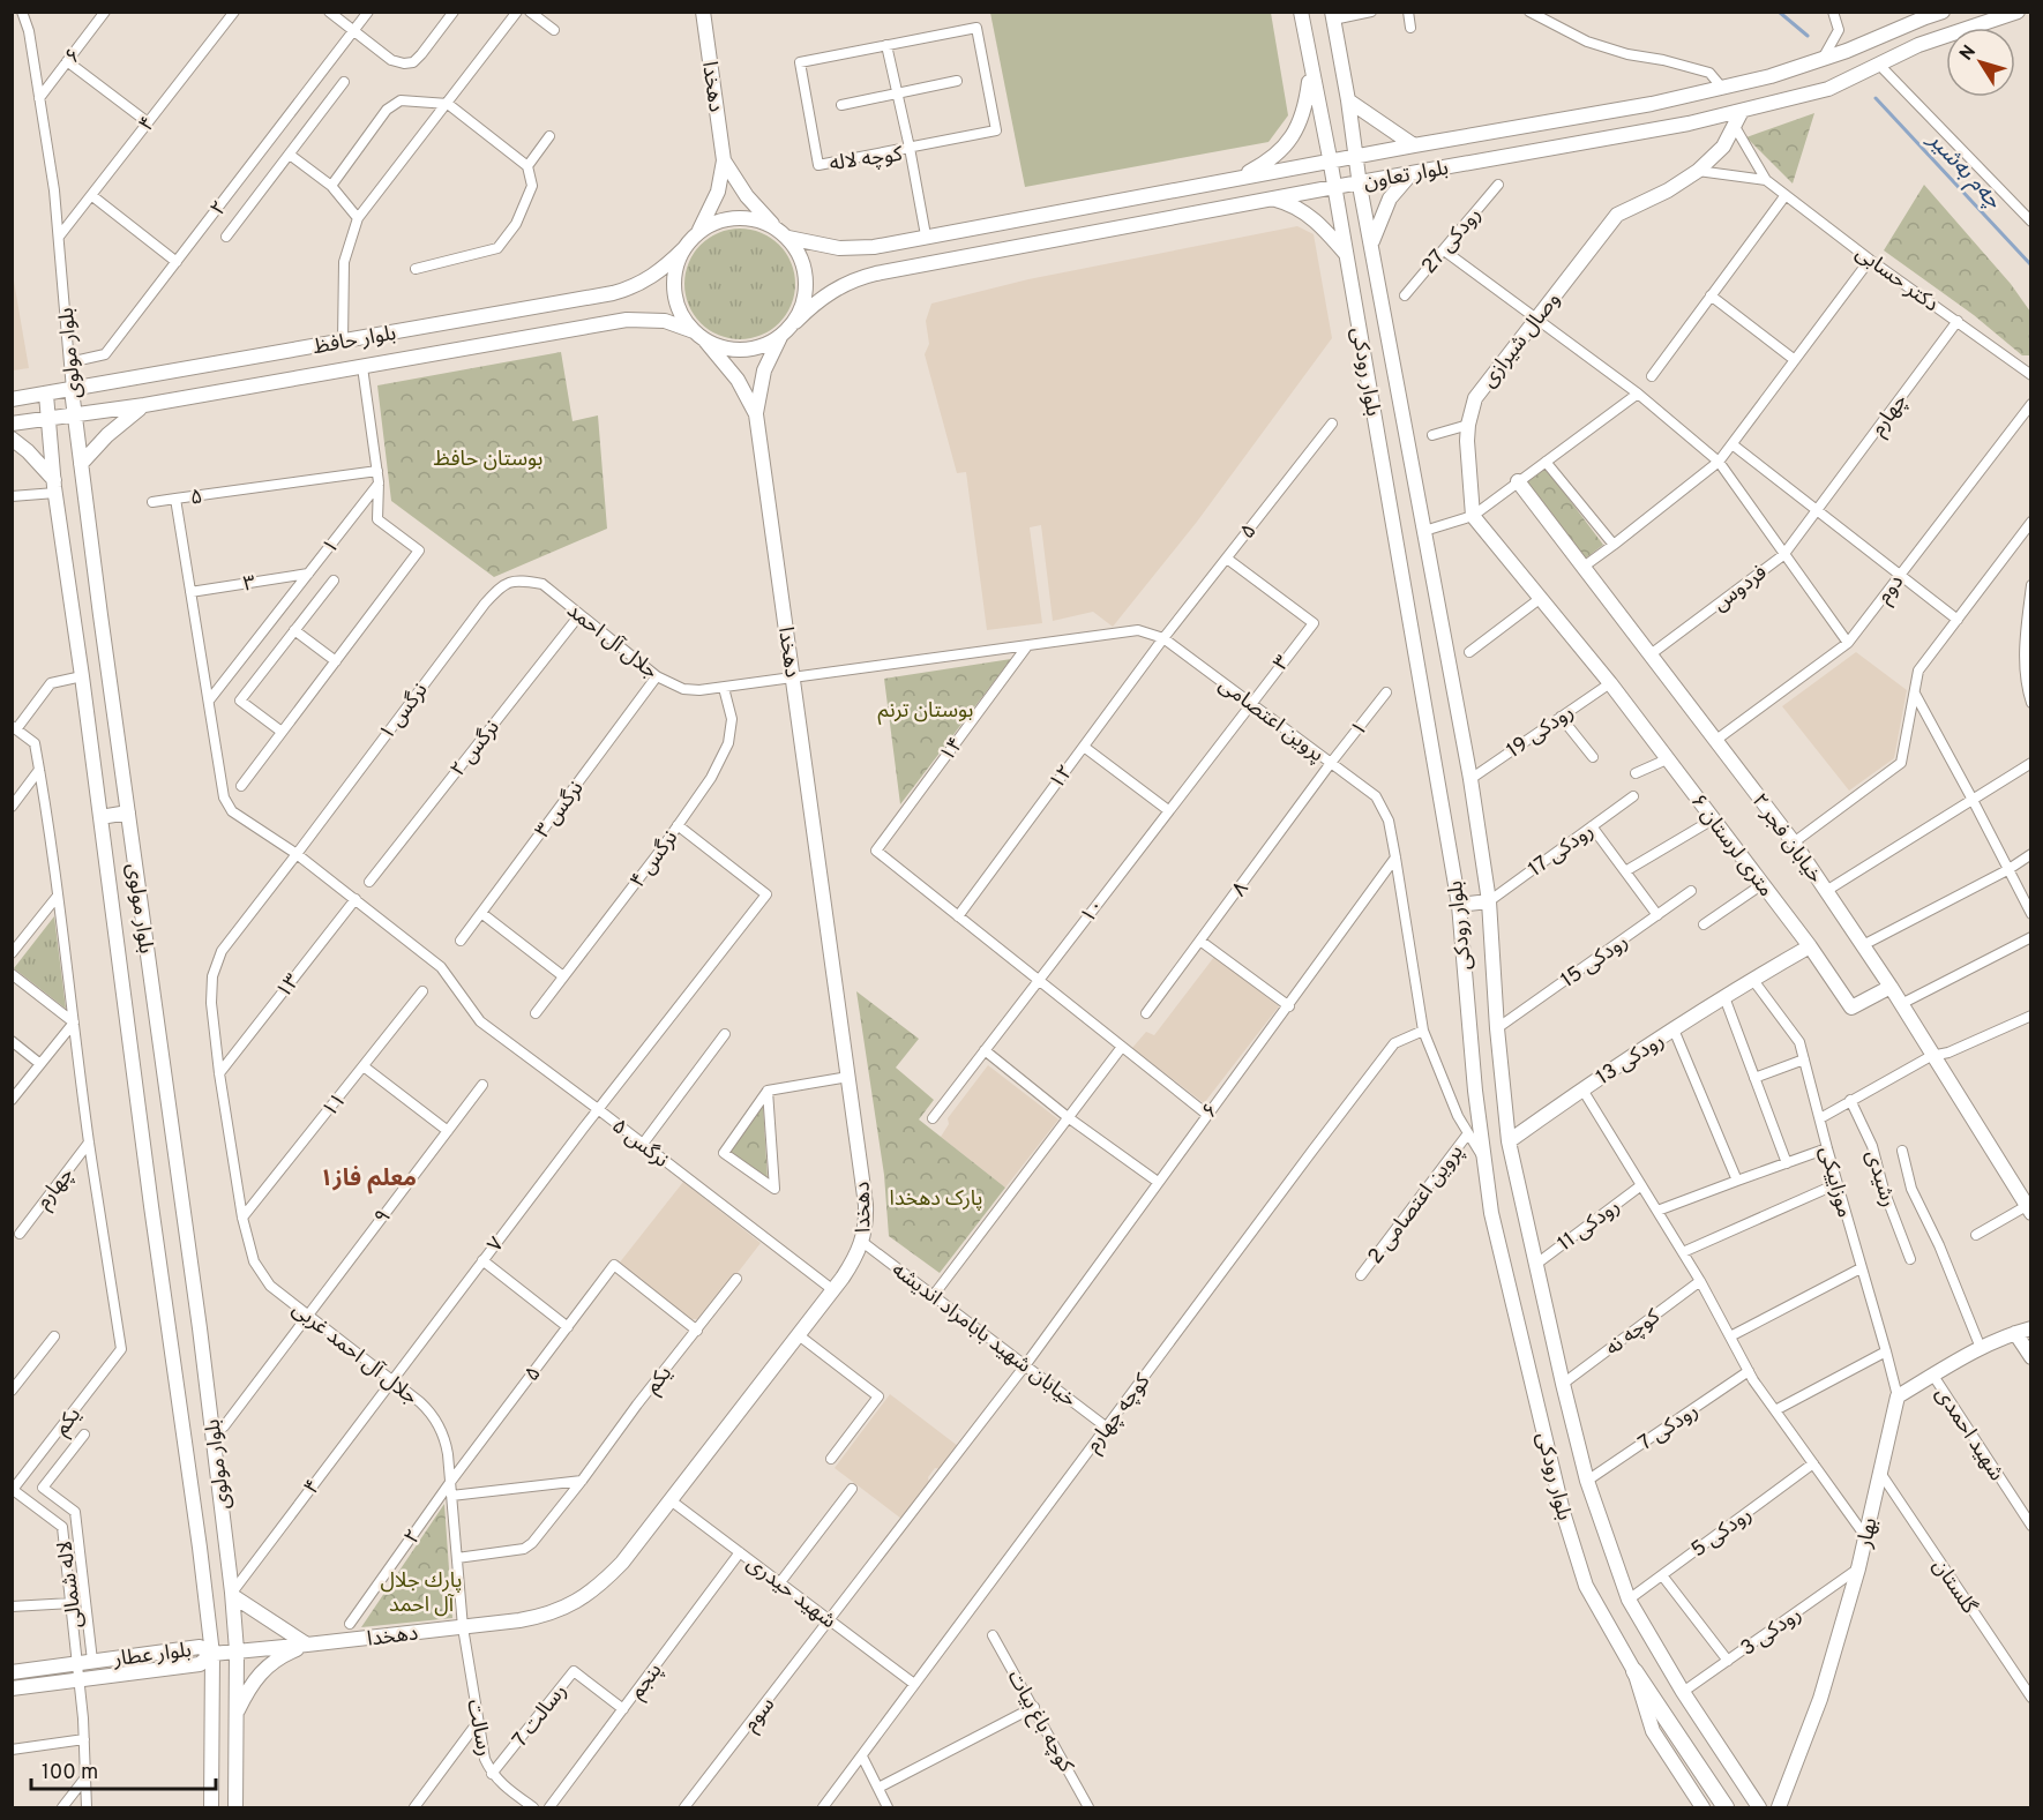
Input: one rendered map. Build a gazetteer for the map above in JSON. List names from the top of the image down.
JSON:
{
  "streets": {
    "street": [
      "۶",
      "دهخدا",
      "۴",
      "کوچه لاله",
      "بلوار تعاون",
      "۲",
      "رودکی 27",
      "دکتر حسابی",
      "بلوار حافظ",
      "وصال شیرازی",
      "بلوار مولوی",
      "بلوار رودکی",
      "چهارم",
      "۵",
      "۱",
      "۳",
      "فردوس",
      "دوم",
      "جلال آل احمد",
      "نرگس ۱",
      "پروین اعتصامی",
      "رودکی 19",
      "نرگس ۲",
      "۱۴",
      "۱۲",
      "نرگس ۳",
      "خیابان فجر ۲",
      "۶ متری لرستان",
      "رودکی 17",
      "نرگس ۴",
      "۸",
      "۱۰",
      "رودکی 15",
      "۱۳",
      "رودکی 13",
      "۱۱",
      "نرگس ۵",
      "رشیدی",
      "موزاییکی",
      "پروین اعتصامی 2",
      "۹",
      "رودکی 11",
      "۷",
      "کوچه نه",
      "خیابان شهید بابامراد اندیشه",
      "جلال آل احمد غربی",
      "یکم",
      "کوچه چهارم",
      "رودکی 7",
      "شهید احمدی",
      "رودکی 5",
      "بهار",
      "لاله شمالی",
      "گلستان",
      "شهید حیدری",
      "رودکی 3",
      "بلوار عطار",
      "پنجم",
      "سوم",
      "رسالت 7",
      "کوچه باغ بیات",
      "رسالت"
    ]
  },
  "crossings": [
    ["۶", "بلوار مولوی"],
    ["۶", "پروین اعتصامی"],
    ["۶", "خیابان شهید بابامراد اندیشه"],
    ["۶", "سوم"],
    ["دهخدا", "بلوار مولوی"],
    ["دهخدا", "جلال آل احمد"],
    ["دهخدا", "پروین اعتصامی"],
    ["دهخدا", "نرگس ۵"],
    ["دهخدا", "خیابان شهید بابامراد اندیشه"],
    ["دهخدا", "جلال آل احمد غربی"],
    ["دهخدا", "شهید حیدری"],
    ["دهخدا", "بلوار عطار"],
    ["دهخدا", "رسالت"],
    ["۴", "بلوار مولوی"],
    ["۴", "۷"],
    ["۴", "جلال آل احمد غربی"],
    ["کوچه لاله", "بلوار تعاون"],
    ["بلوار تعاون", "بلوار حافظ"],
    ["بلوار تعاون", "وصال شیرازی"],
    ["بلوار تعاون", "بلوار رودکی"],
    ["۲", "بلوار مولوی"],
    ["۲", "۵"],
    ["۲", "جلال آل احمد غربی"],
    ["دکتر حسابی", "چهارم"],
    ["بلوار حافظ", "بلوار مولوی"],
    ["بلوار مولوی", "بلوار عطار"],
    ["بلوار رودکی", "پروین اعتصامی"],
    ["بلوار رودکی", "رودکی 19"],
    ["بلوار رودکی", "رودکی 17"],
    ["بلوار رودکی", "رودکی 15"],
    ["بلوار رودکی", "رودکی 13"],
    ["بلوار رودکی", "رودکی 11"],
    ["بلوار رودکی", "کوچه نه"],
    ["بلوار رودکی", "رودکی 7"],
    ["بلوار رودکی", "رودکی 5"],
    ["بلوار رودکی", "رودکی 3"],
    ["چهارم", "فردوس"],
    ["چهارم", "یکم"],
    ["۵", "۱"],
    ["۵", "۳"],
    ["۵", "نرگس ۱"],
    ["۵", "پروین اعتصامی"],
    ["۵", "۱۲"],
    ["۵", "۱۳"],
    ["۵", "نرگس ۵"],
    ["۵", "۷"],
    ["۵", "جلال آل احمد غربی"],
    ["۵", "یکم"],
    ["۱", "۳"],
    ["۱", "پروین اعتصامی"],
    ["۱", "۸"],
    ["۳", "پروین اعتصامی"],
    ["۳", "۱۰"],
    ["فردوس", "خیابان فجر ۲"],
    ["دوم", "خیابان فجر ۲"],
    ["جلال آل احمد", "نرگس ۱"],
    ["جلال آل احمد", "پروین اعتصامی"],
    ["جلال آل احمد", "نرگس ۲"],
    ["جلال آل احمد", "نرگس ۳"],
    ["جلال آل احمد", "نرگس ۴"],
    ["نرگس ۱", "۱۳"],
    ["نرگس ۱", "۱۱"],
    ["نرگس ۱", "جلال آل احمد غربی"],
    ["پروین اعتصامی", "۱۴"],
    ["پروین اعتصامی", "۱۲"],
    ["پروین اعتصامی", "۸"],
    ["پروین اعتصامی", "۱۰"],
    ["پروین اعتصامی", "پروین اعتصامی 2"],
    ["پروین اعتصامی", "کوچه چهارم"],
    ["رودکی 19", "۶ متری لرستان"],
    ["۱۴", "۱۲"],
    ["خیابان فجر ۲", "۶ متری لرستان"],
    ["۶ متری لرستان", "رودکی 13"],
    ["نرگس ۴", "نرگس ۵"],
    ["رودکی 13", "موزاییکی"],
    ["نرگس ۵", "۷"],
    ["موزاییکی", "بهار"],
    ["۹", "جلال آل احمد غربی"],
    ["۷", "جلال آل احمد غربی"],
    ["خیابان شهید بابامراد اندیشه", "کوچه چهارم"],
    ["خیابان شهید بابامراد اندیشه", "سوم"],
    ["جلال آل احمد غربی", "یکم"],
    ["جلال آل احمد غربی", "رسالت"],
    ["یکم", "لاله شمالی"],
    ["کوچه چهارم", "شهید حیدری"],
    ["بهار", "گلستان"],
    ["بهار", "رودکی 3"],
    ["لاله شمالی", "بلوار عطار"],
    ["شهید حیدری", "پنجم"],
    ["شهید حیدری", "سوم"],
    ["پنجم", "رسالت 7"],
    ["رسالت 7", "رسالت"]
  ],
  "districts": ["معلم فاز۱"],
  "water": ["چەم بەشیر"],
  "parks": [
    "بوستان حافظ",
    "بوستان ترنم",
    "پارک دهخدا",
    "پارك جلال آل احمد"
  ],
  "scale_bar": "100 m",
  "north": "top left"
}
